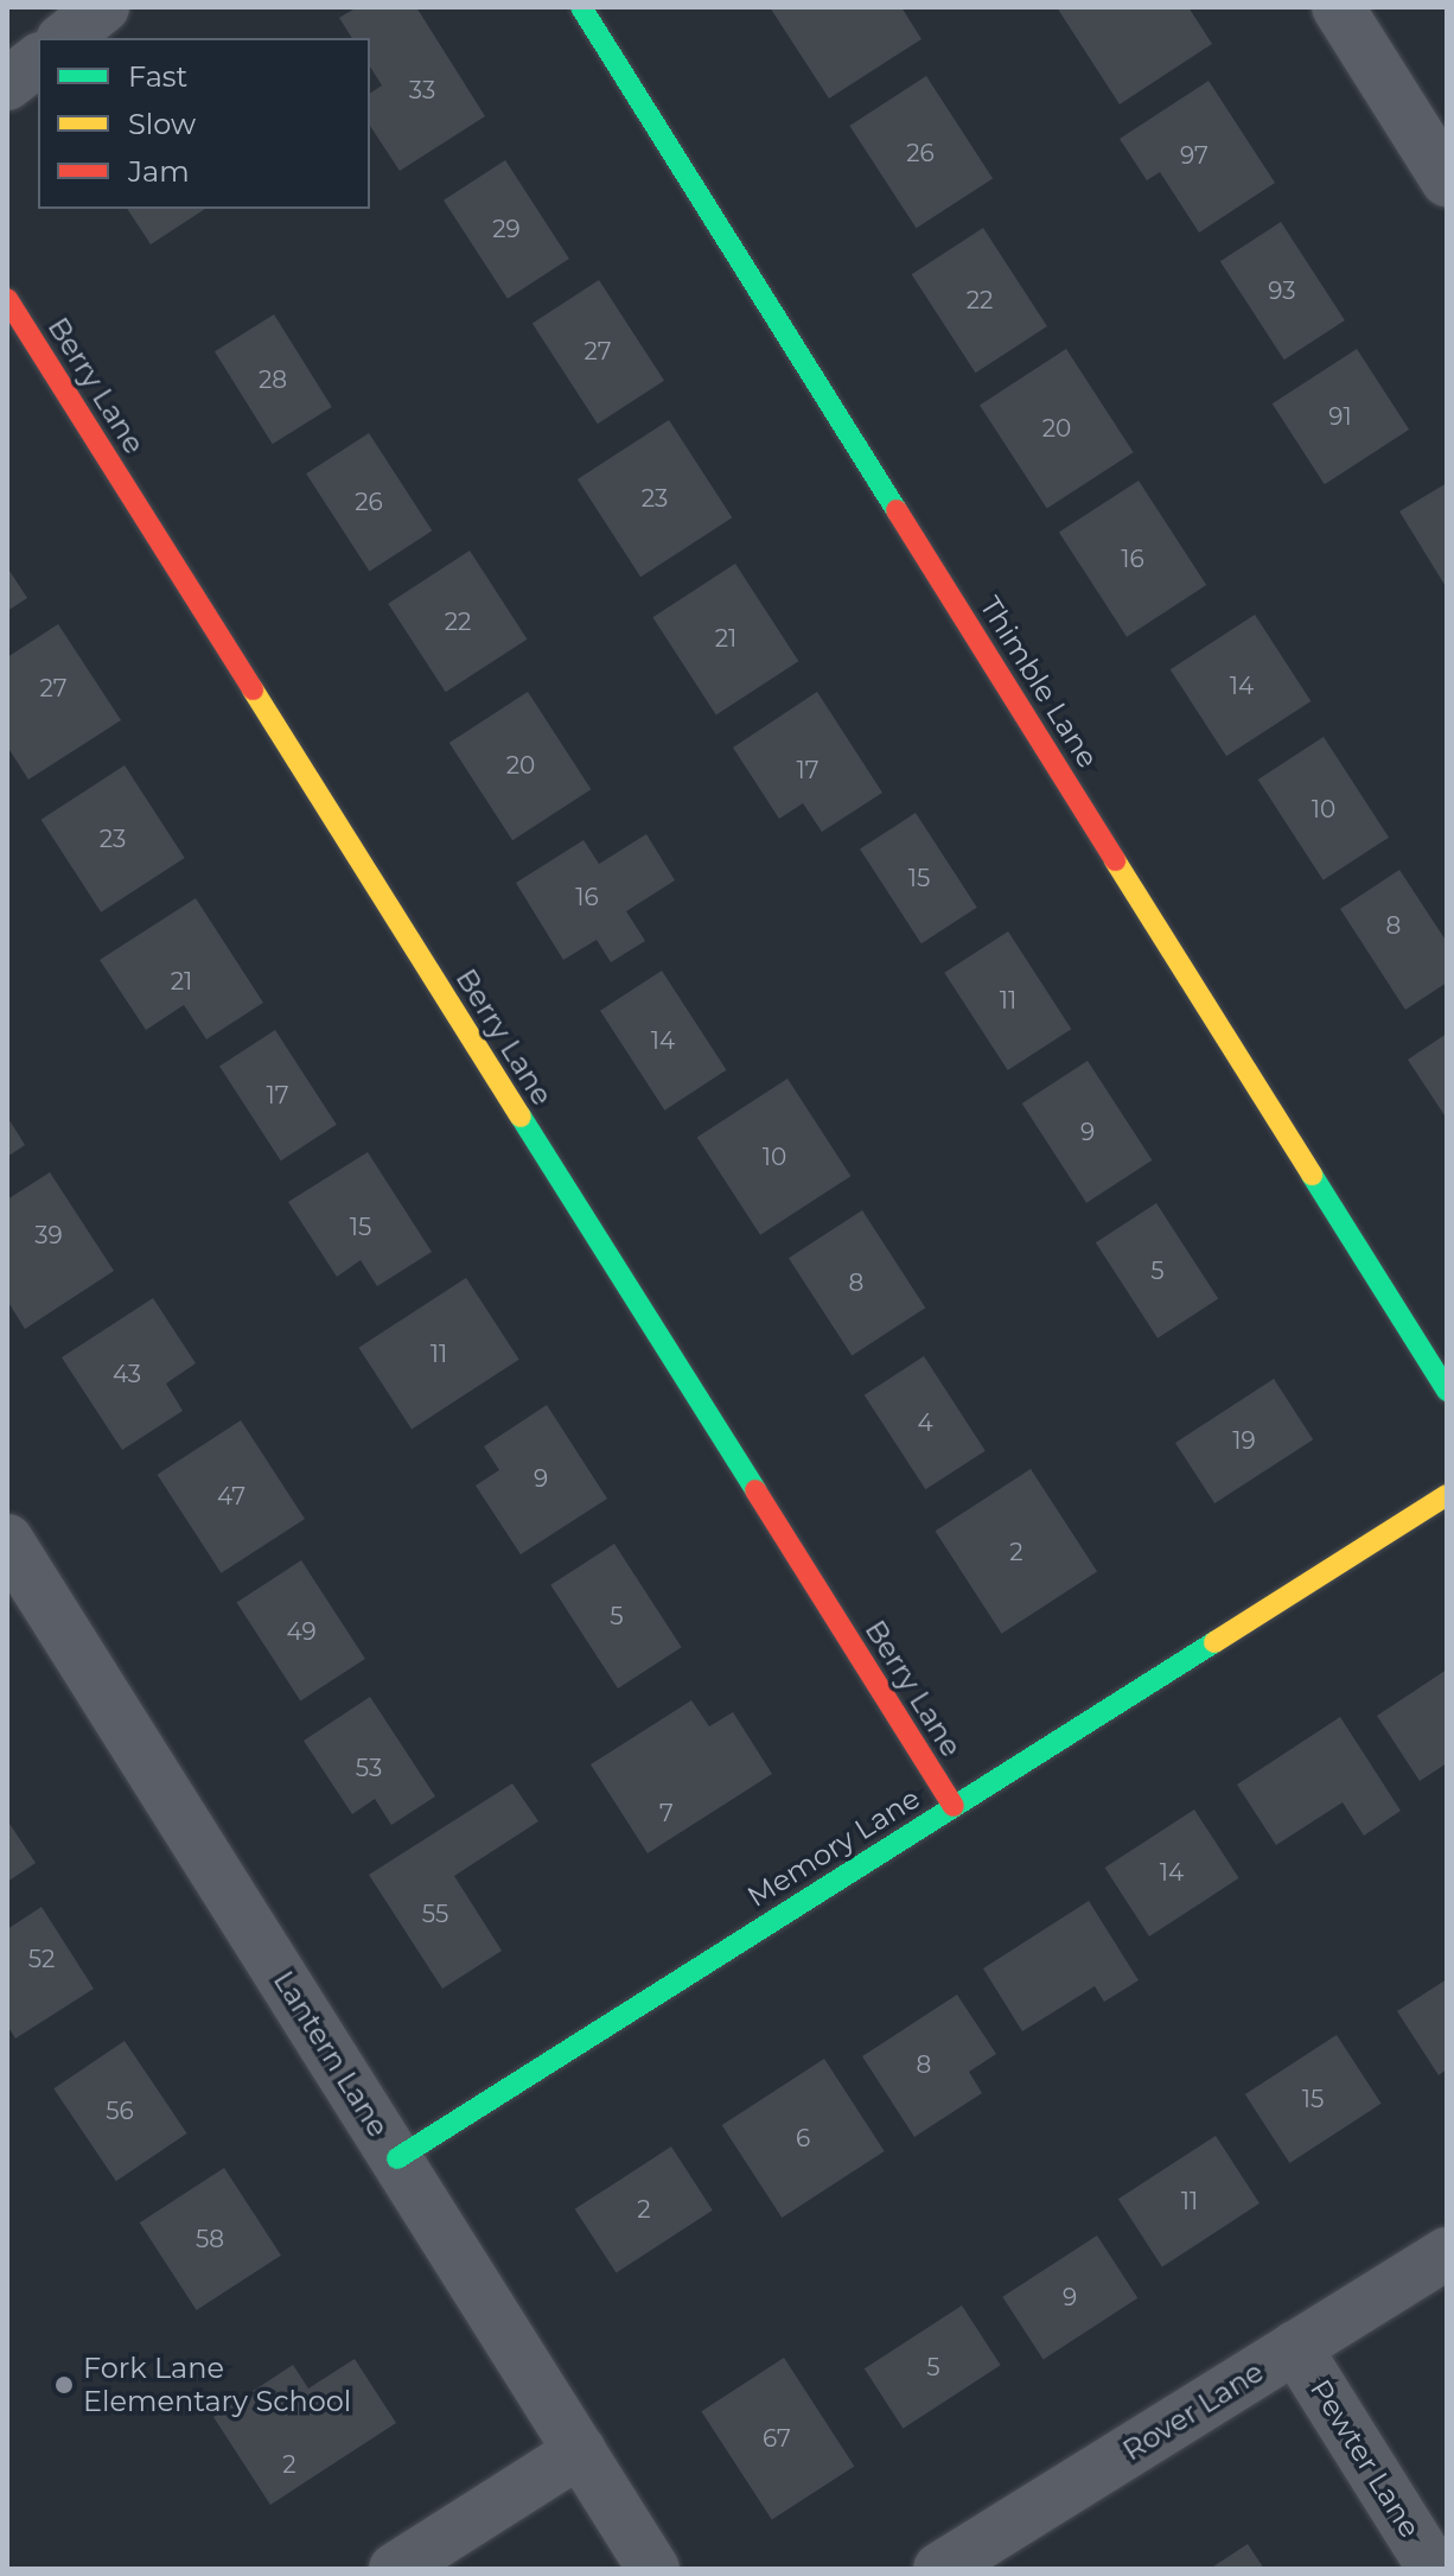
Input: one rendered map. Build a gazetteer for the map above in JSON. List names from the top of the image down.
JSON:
{
  "streets": {
    "street": [
      "Berry Lane",
      "Thimble Lane",
      "Memory Lane",
      "Lantern Lane",
      "Rover Lane",
      "Pewter Lane"
    ]
  },
  "crossings": [
    ["Berry Lane", "Memory Lane"],
    ["Memory Lane", "Lantern Lane"],
    ["Rover Lane", "Pewter Lane"]
  ],
  "places": ["Fork Lane Elementary School"],
  "house_numbers": [
    "33",
    "26",
    "97",
    "29",
    "93",
    "22",
    "27",
    "28",
    "91",
    "20",
    "23",
    "26",
    "16",
    "22",
    "21",
    "14",
    "27",
    "20",
    "17",
    "10",
    "23",
    "15",
    "16",
    "8",
    "21",
    "11",
    "14",
    "17",
    "9",
    "10",
    "15",
    "39",
    "5",
    "8",
    "11",
    "43",
    "4",
    "19",
    "9",
    "47",
    "2",
    "5",
    "49",
    "53",
    "7",
    "14",
    "55",
    "52",
    "8",
    "15",
    "56",
    "6",
    "11",
    "2",
    "58",
    "9",
    "5",
    "67",
    "2"
  ],
  "legend": ["Fast", "Slow", "Jam"]
}
